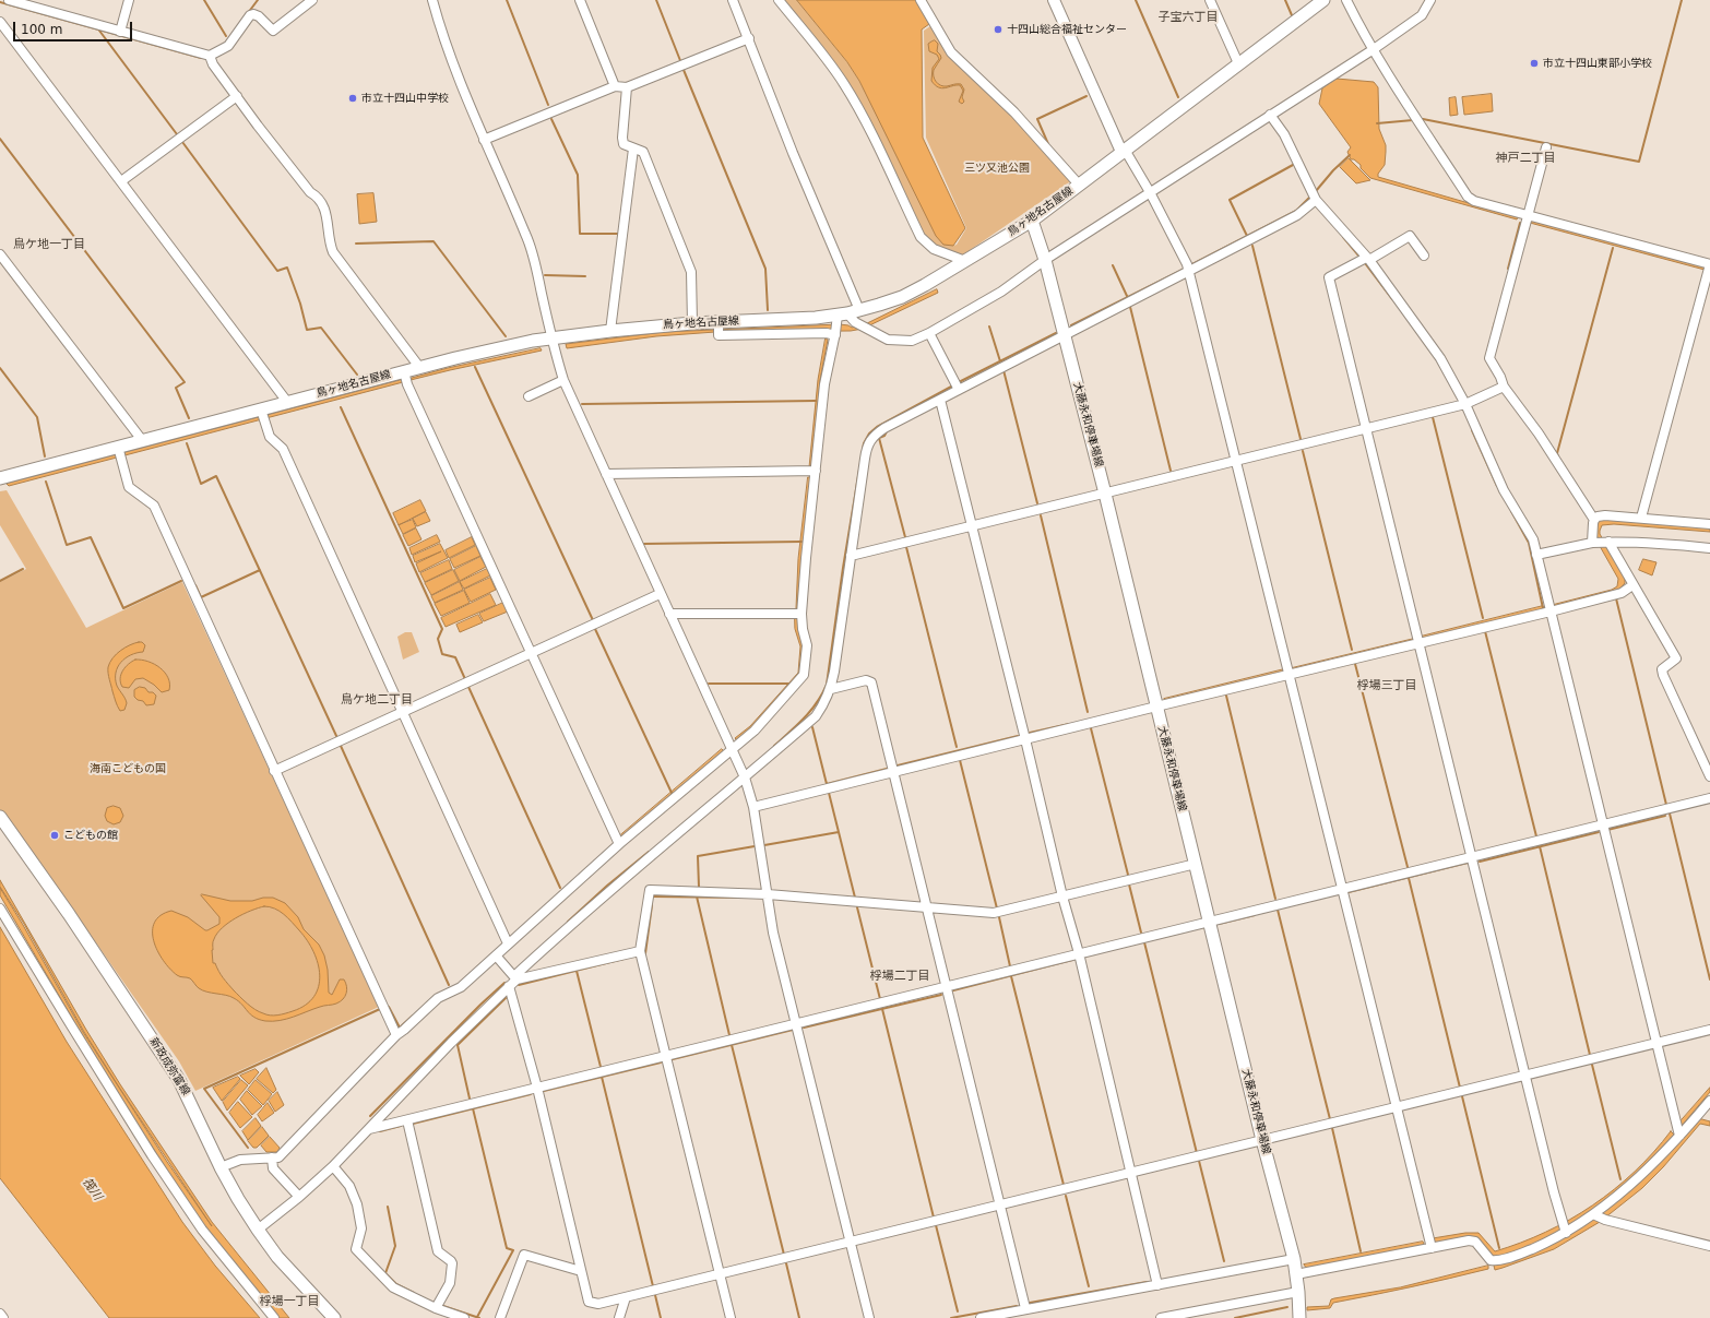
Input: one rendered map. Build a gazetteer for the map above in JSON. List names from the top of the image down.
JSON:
{
  "streets": {
    "main road": ["鳥ヶ地名古屋線", "大藤永和停車場線", "新政成弥富線"]
  },
  "crossings": [
    ["鳥ヶ地名古屋線", "大藤永和停車場線"]
  ],
  "districts": [
    "子宝六丁目",
    "神戸二丁目",
    "鳥ケ地一丁目",
    "桴場三丁目",
    "鳥ケ地二丁目",
    "桴場二丁目",
    "桴場一丁目"
  ],
  "water": ["筏川"],
  "parks": ["三ツ又池公園", "海南こどもの国"],
  "places": [
    "十四山総合福祉センター",
    "市立十四山東部小学校",
    "市立十四山中学校",
    "こどもの館"
  ],
  "scale_bar": "100 m"
}
